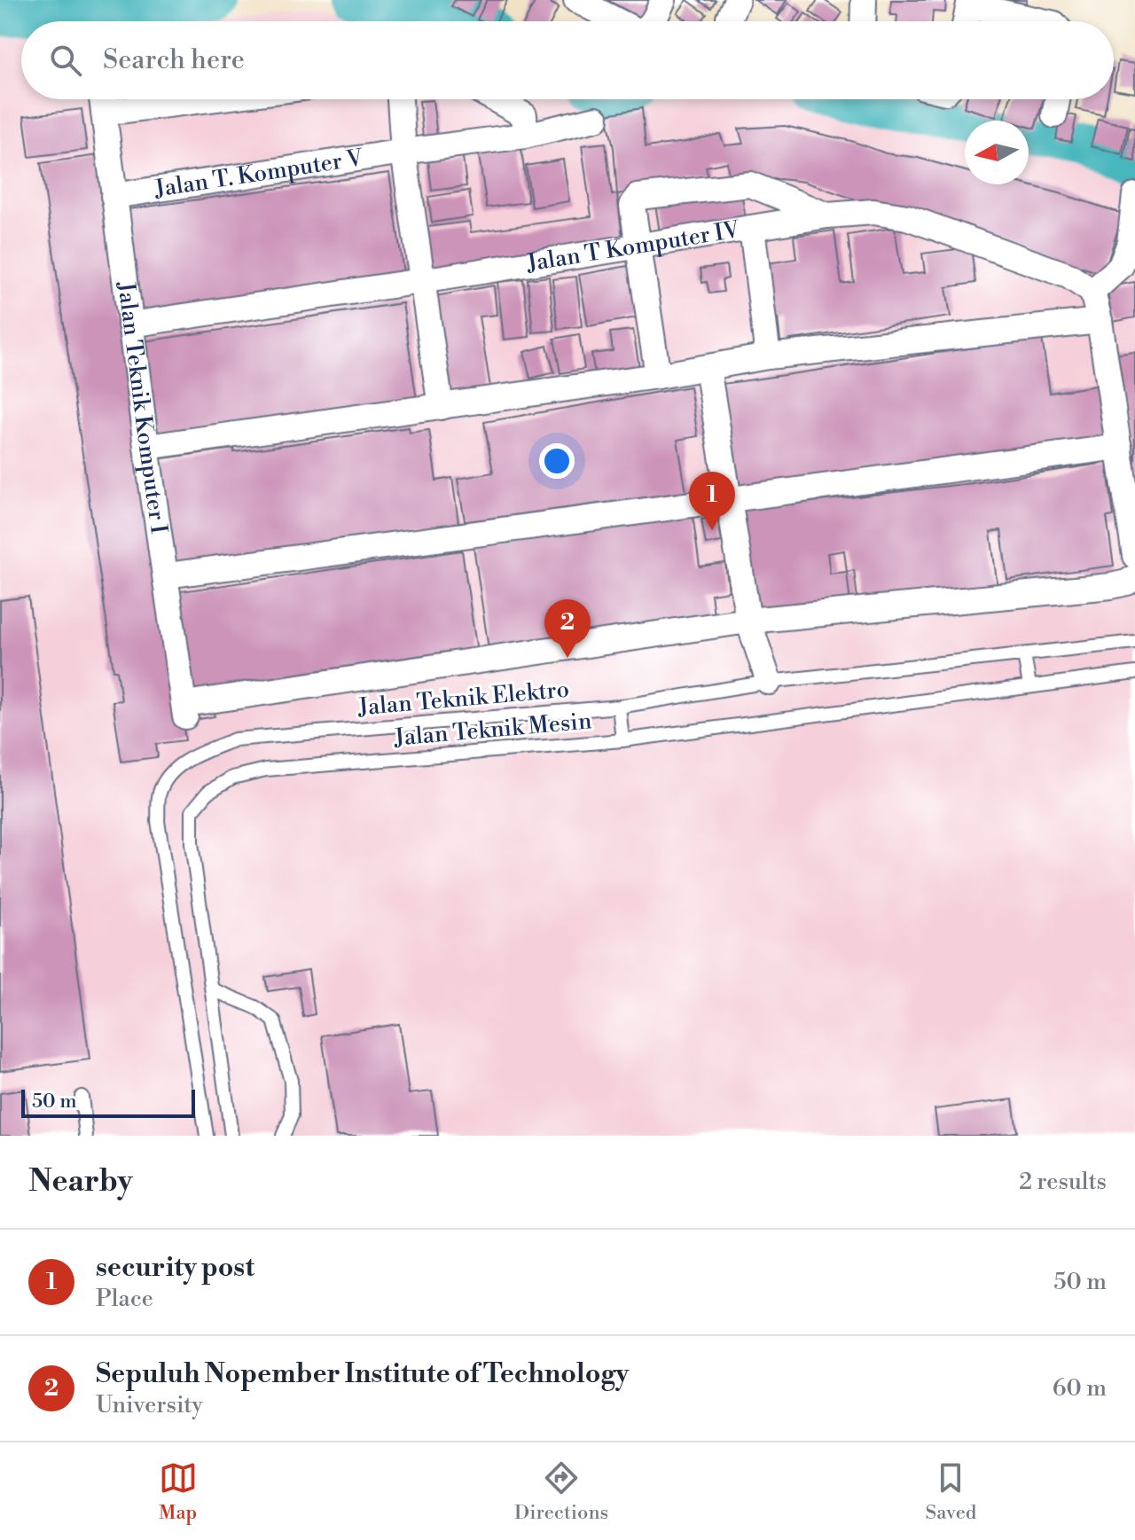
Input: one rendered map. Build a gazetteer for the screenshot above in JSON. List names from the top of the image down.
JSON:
{
  "streets": {
    "street": ["Jalan T. Komputer V", "Jalan T Komputer IV", "Jalan Teknik Komputer I"],
    "lane": ["Jalan Teknik Elektro", "Jalan Teknik Mesin"]
  },
  "crossings": [
    ["Jalan T. Komputer V", "Jalan Teknik Komputer I"],
    ["Jalan T Komputer IV", "Jalan Teknik Komputer I"]
  ],
  "scale_bar": "50 m",
  "north": "left",
  "page": {
    "search": "Search here",
    "pins": ["1", "2"],
    "scale": "50 m",
    "heading": ["Nearby", "2 results"],
    "list": [
      {
        "mark": "1",
        "name": "security post",
        "note": "Place",
        "value": "50 m"
      },
      {
        "mark": "2",
        "name": "Sepuluh Nopember Institute of Technology",
        "note": "University",
        "value": "60 m"
      }
    ],
    "nav": ["Map", "Directions", "Saved"]
  }
}
